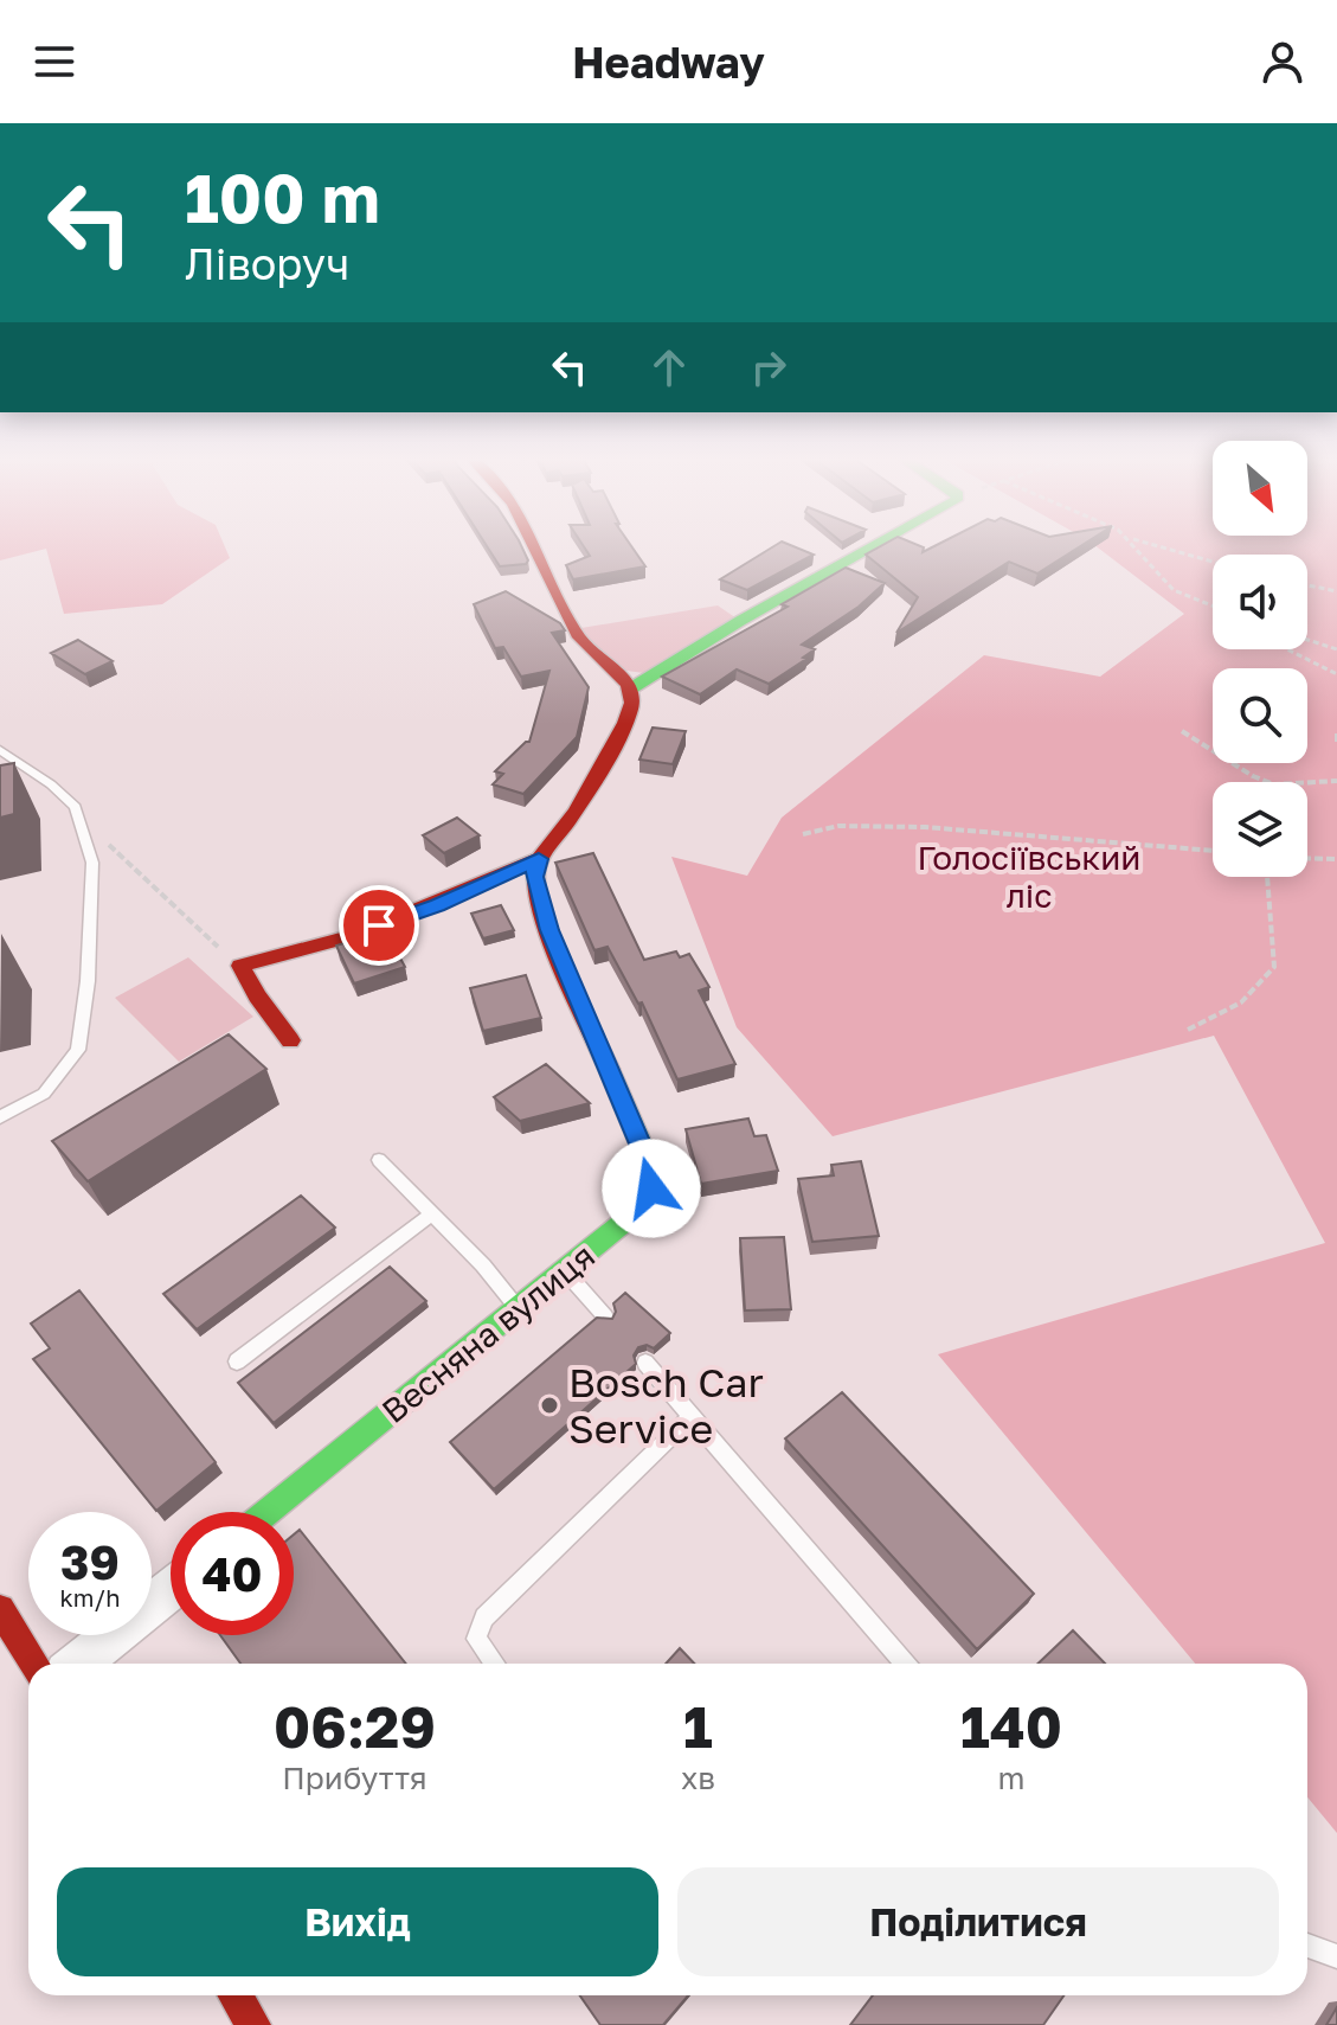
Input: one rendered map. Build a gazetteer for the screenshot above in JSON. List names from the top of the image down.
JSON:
{
  "streets": {
    "street": ["Весняна вулиця"]
  },
  "parks": ["Голосіївський ліс"],
  "places": ["Bosch Car Service"],
  "north": "bottom right",
  "page": {
    "header": "Headway",
    "turn": ["100 m", "Ліворуч"],
    "speed": "39 km/h",
    "limit": "40",
    "eta": [
      "06:29",
      "Прибуття",
      "1",
      "хв",
      "140",
      "m"
    ],
    "buttons": ["Вихід", "Поділитися"]
  }
}
